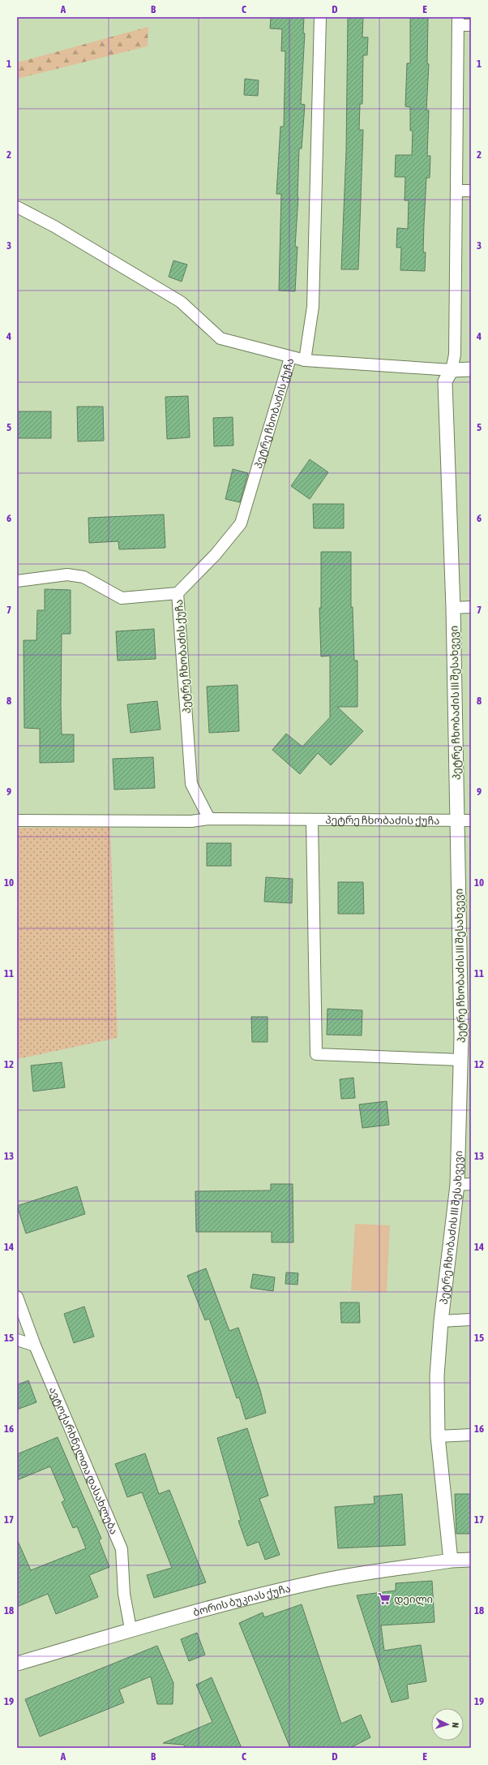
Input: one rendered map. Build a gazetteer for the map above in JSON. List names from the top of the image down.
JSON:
{
  "streets": {
    "street": [
      "პეტრე ჩხობაძის ქუჩა",
      "პეტრე ჩხობაძის III შესახვევი",
      "ავტოქარხნელთა დასახლება",
      "ბორის ბუკიას ქუჩა"
    ]
  },
  "crossings": [
    ["პეტრე ჩხობაძის ქუჩა", "პეტრე ჩხობაძის III შესახვევი"],
    ["პეტრე ჩხობაძის III შესახვევი", "ბორის ბუკიას ქუჩა"],
    ["ავტოქარხნელთა დასახლება", "ბორის ბუკიას ქუჩა"]
  ],
  "places": {
    "supermarket": ["დეილი"]
  },
  "north": "right",
  "grid": {
    "columns": [
      "A",
      "B",
      "C",
      "D",
      "E"
    ],
    "rows": [
      "1",
      "2",
      "3",
      "4",
      "5",
      "6",
      "7",
      "8",
      "9",
      "10",
      "11",
      "12",
      "13",
      "14",
      "15",
      "16",
      "17",
      "18",
      "19"
    ]
  }
}
